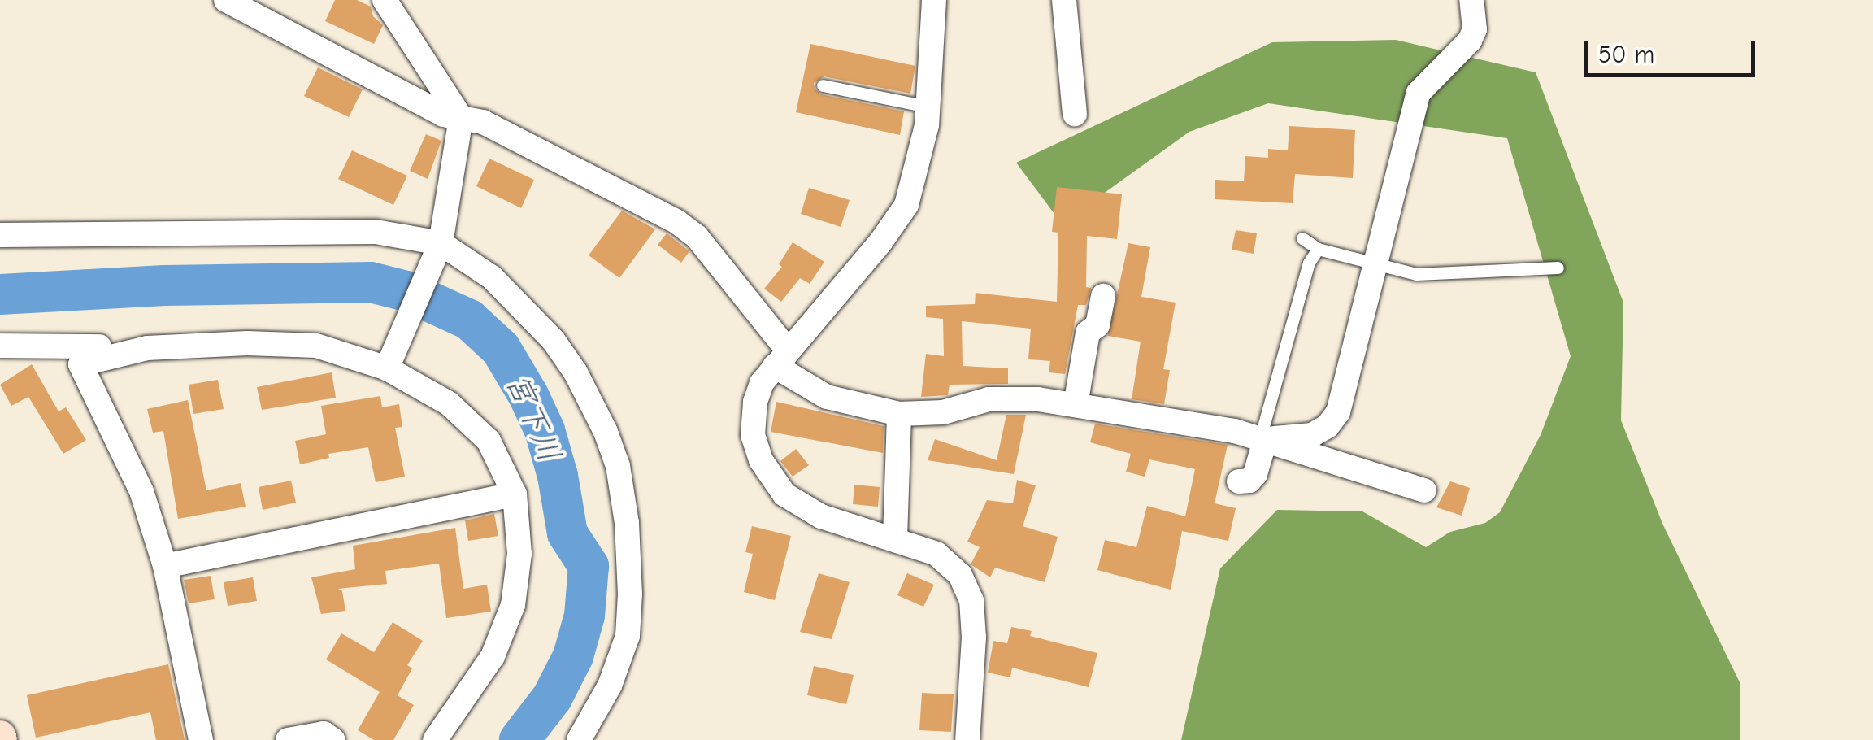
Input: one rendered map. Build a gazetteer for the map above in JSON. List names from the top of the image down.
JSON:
{
  "water": ["宮下川"],
  "scale_bar": "50 m"
}
